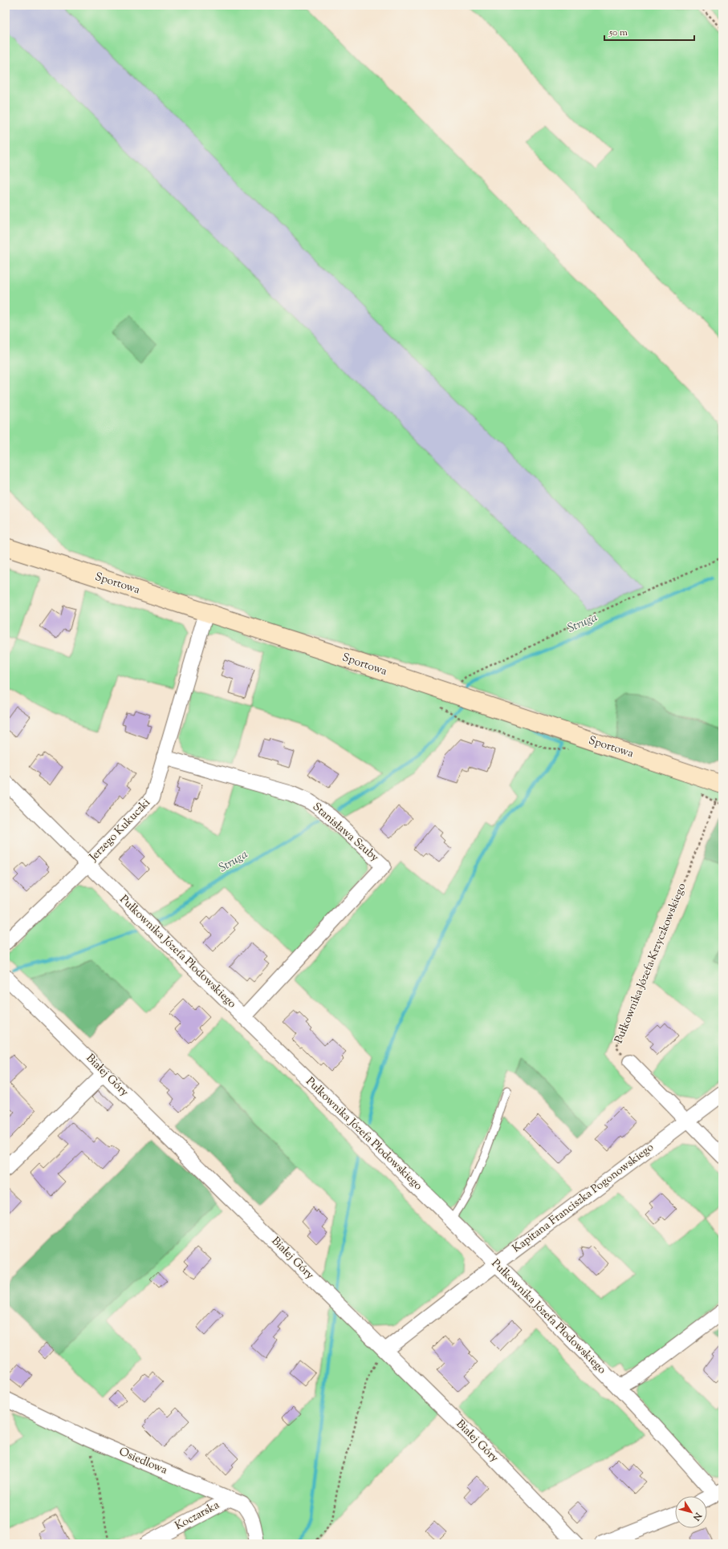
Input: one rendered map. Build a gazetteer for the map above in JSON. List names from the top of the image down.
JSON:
{
  "streets": {
    "street": [
      "Sportowa",
      "Jerzego Kukuczki",
      "Stanisława Szuby",
      "Pułkownika Józefa Płodowskiego",
      "Białej Góry",
      "Kapitana Franciszka Pogonowskiego",
      "Osiedlowa",
      "Koczarska"
    ],
    "path": ["Pułkownika Józefa Krzyczkowskiego"]
  },
  "crossings": [
    ["Sportowa", "Jerzego Kukuczki"],
    ["Sportowa", "Pułkownika Józefa Krzyczkowskiego"],
    ["Jerzego Kukuczki", "Stanisława Szuby"],
    ["Jerzego Kukuczki", "Pułkownika Józefa Płodowskiego"],
    ["Stanisława Szuby", "Pułkownika Józefa Płodowskiego"],
    ["Pułkownika Józefa Płodowskiego", "Kapitana Franciszka Pogonowskiego"],
    ["Białej Góry", "Kapitana Franciszka Pogonowskiego"],
    ["Osiedlowa", "Koczarska"]
  ],
  "water": ["Struga"],
  "scale_bar": "50 m",
  "north": "bottom right"
}
